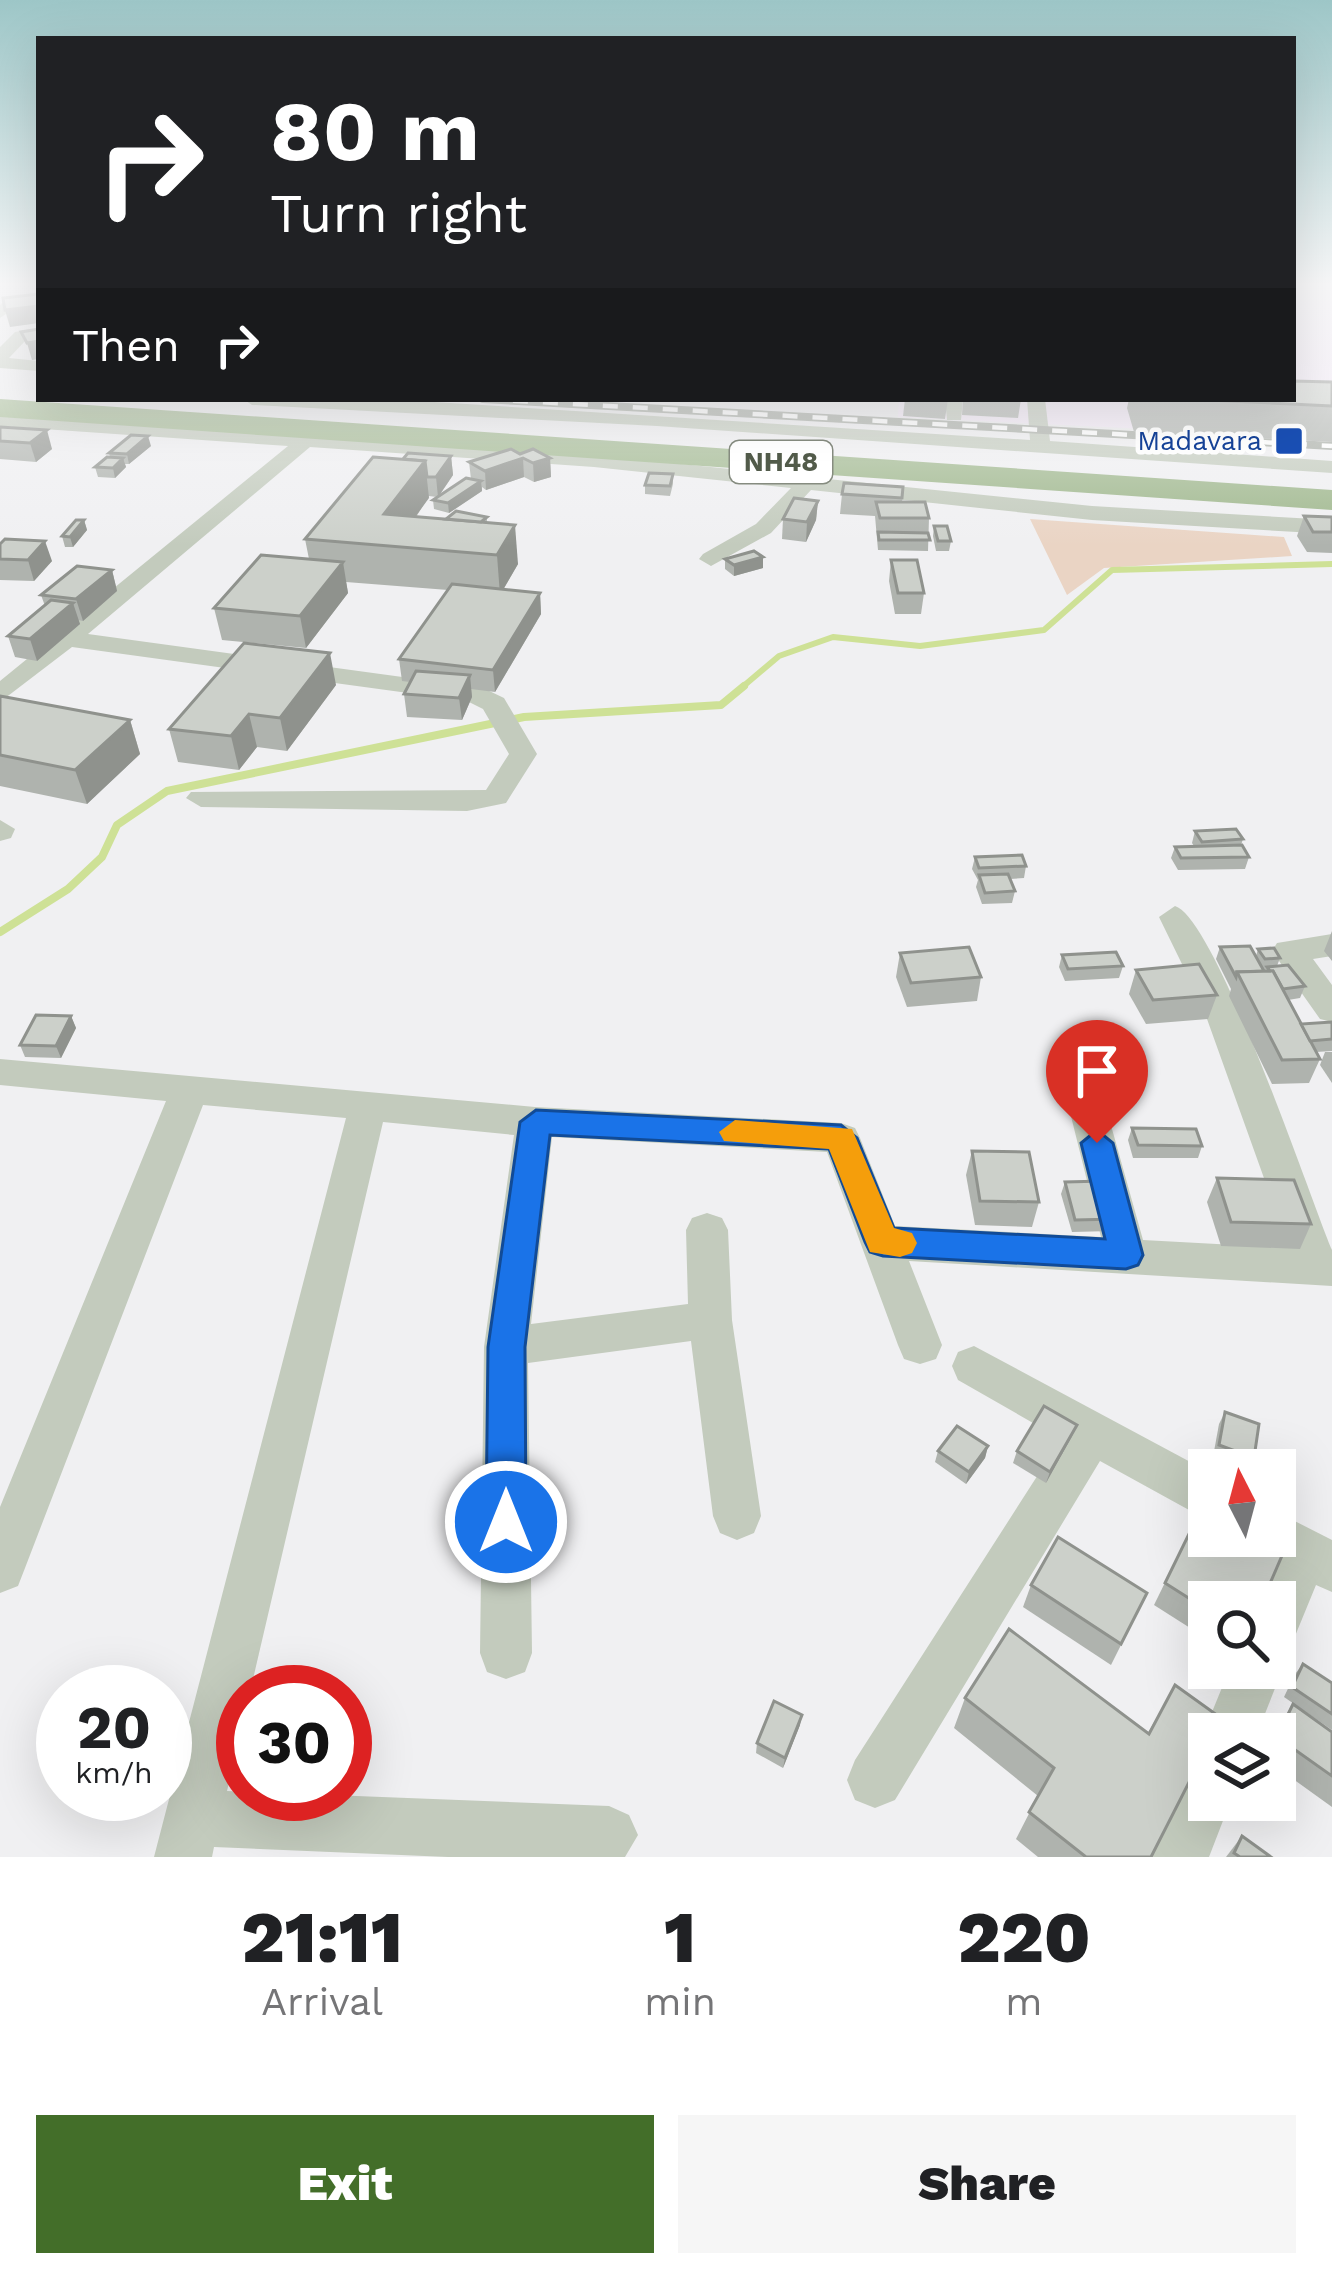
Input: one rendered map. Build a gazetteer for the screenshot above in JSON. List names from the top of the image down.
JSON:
{
  "streets": {
    "highway": ["NH48"]
  },
  "places": {
    "transit": ["Madavara"]
  },
  "north": "top",
  "page": {
    "turn": ["80 m", "Turn right"],
    "then": "Then",
    "speed": "20 km/h",
    "limit": "30",
    "eta": [
      "21:11",
      "Arrival",
      "1",
      "min",
      "220",
      "m"
    ],
    "buttons": ["Exit", "Share"]
  }
}
